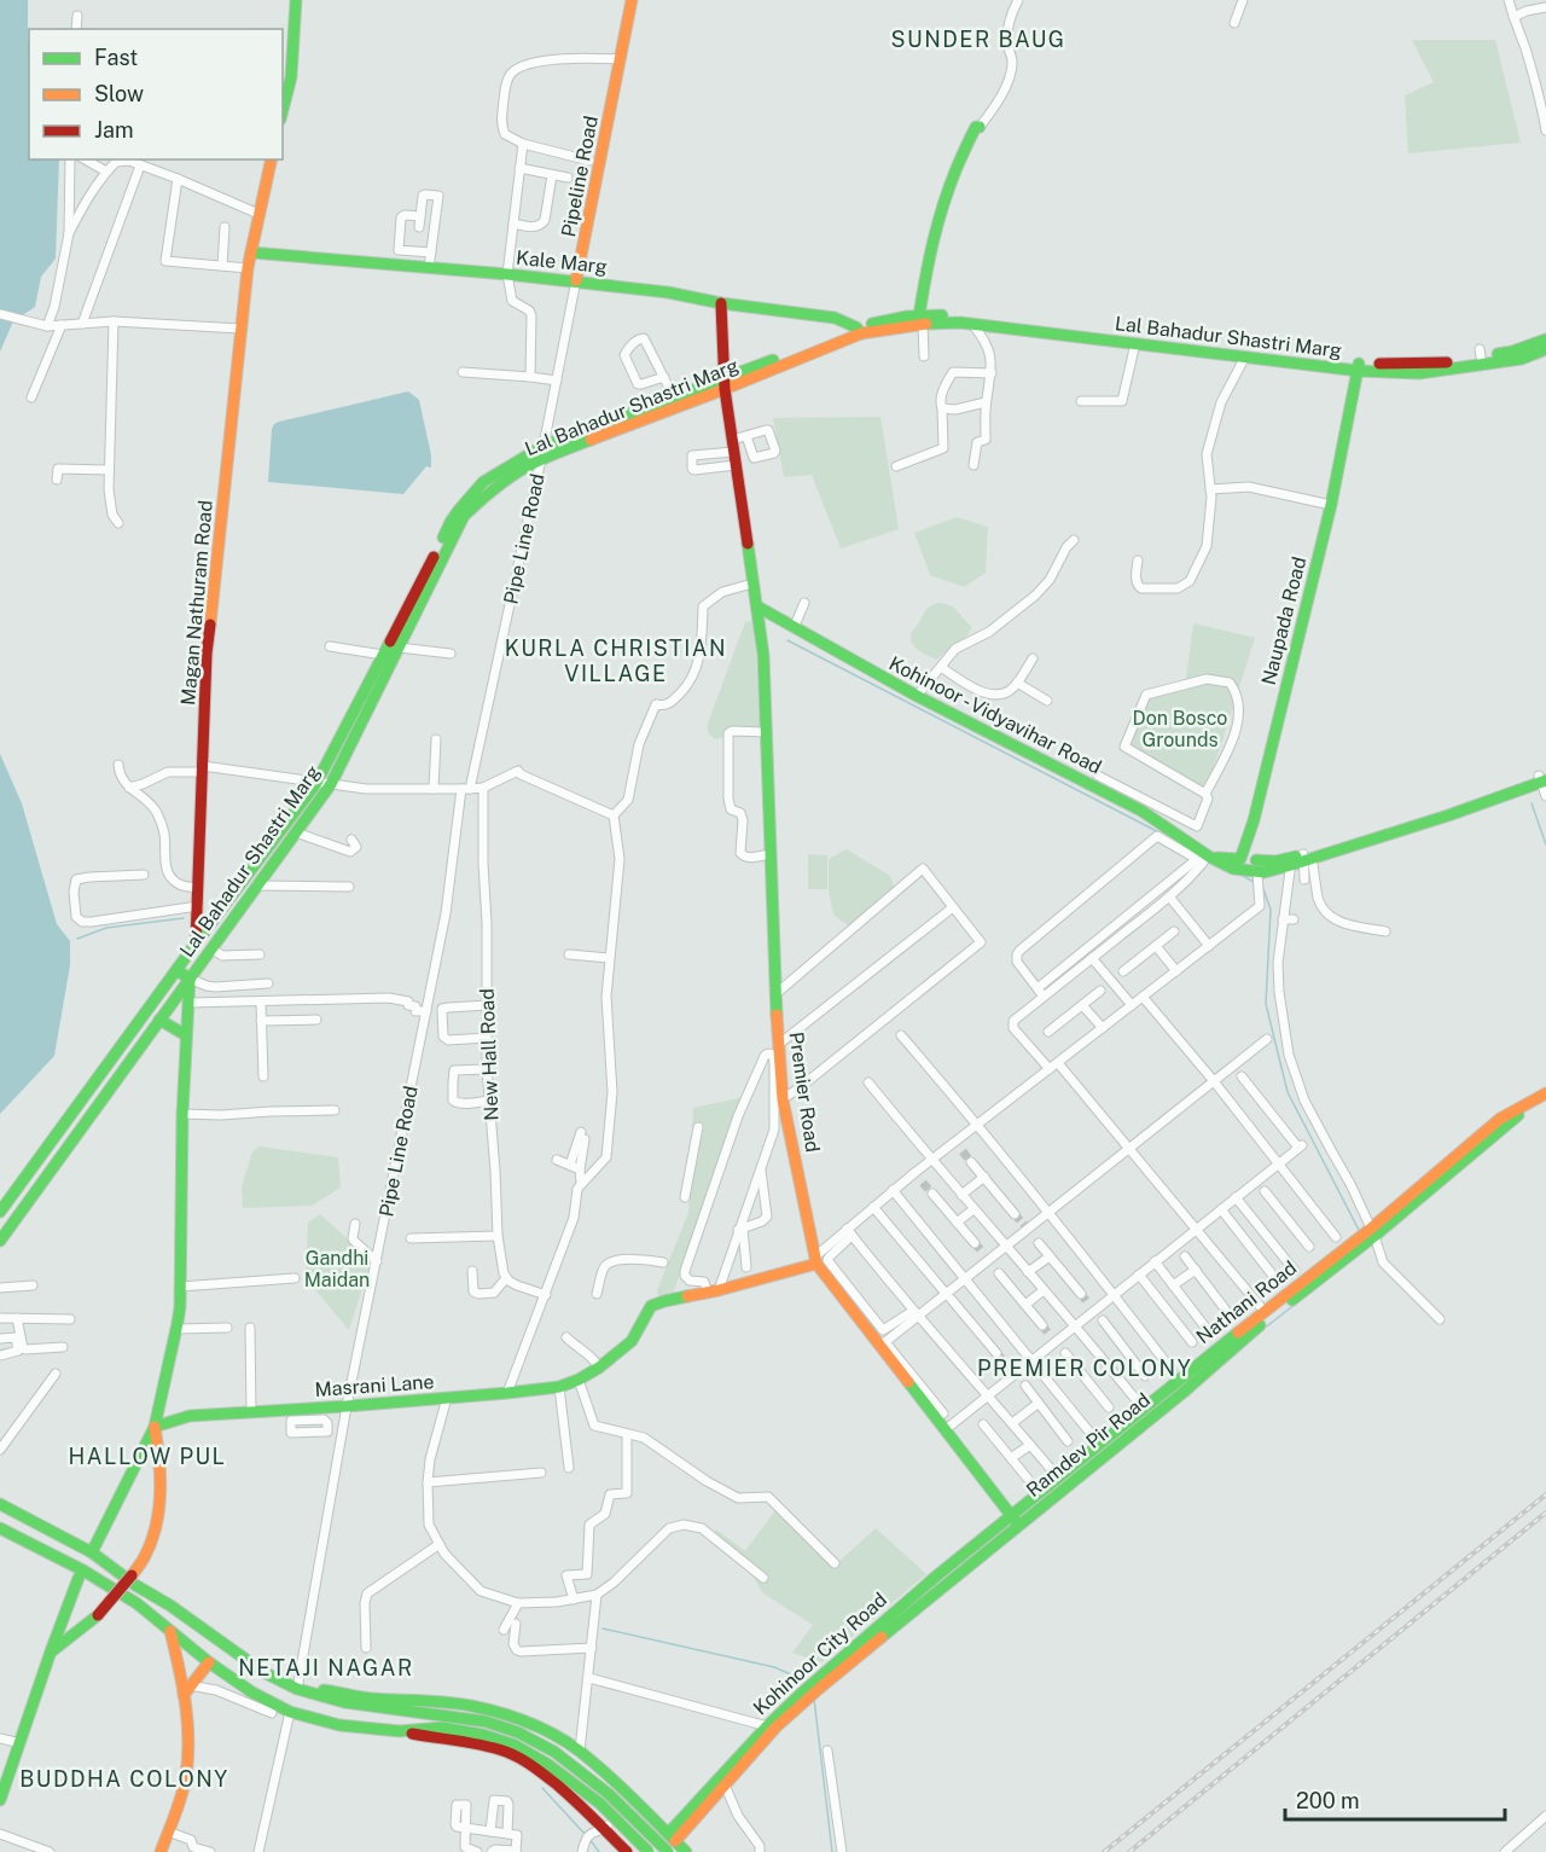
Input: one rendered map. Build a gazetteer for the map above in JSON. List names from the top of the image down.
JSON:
{
  "streets": {
    "main road": [
      "Pipeline Road",
      "Kale Marg",
      "Lal Bahadur Shastri Marg",
      "Magan Nathuram Road",
      "Naupada Road",
      "Kohinoor - Vidyavihar Road",
      "Premier Road",
      "Nathani Road",
      "Masrani Lane",
      "Kohinoor City Road"
    ],
    "street": ["Pipe Line Road", "New Hall Road"]
  },
  "crossings": [
    ["Pipeline Road", "Kale Marg"],
    ["Pipeline Road", "Lal Bahadur Shastri Marg"],
    ["Kale Marg", "Lal Bahadur Shastri Marg"],
    ["Kale Marg", "Magan Nathuram Road"],
    ["Kale Marg", "Premier Road"],
    ["Lal Bahadur Shastri Marg", "Pipe Line Road"],
    ["Lal Bahadur Shastri Marg", "Magan Nathuram Road"],
    ["Lal Bahadur Shastri Marg", "Naupada Road"],
    ["Lal Bahadur Shastri Marg", "Premier Road"],
    ["Pipe Line Road", "Masrani Lane"],
    ["Naupada Road", "Kohinoor - Vidyavihar Road"],
    ["Kohinoor - Vidyavihar Road", "Premier Road"],
    ["Premier Road", "Nathani Road"],
    ["Premier Road", "Kohinoor City Road"],
    ["Nathani Road", "Kohinoor City Road"]
  ],
  "districts": [
    "SUNDER BAUG",
    "KURLA CHRISTIAN VILLAGE",
    "PREMIER COLONY",
    "HALLOW PUL",
    "NETAJI NAGAR",
    "BUDDHA COLONY"
  ],
  "parks": ["Don Bosco Grounds", "Gandhi Maidan"],
  "legend": ["Fast", "Slow", "Jam"],
  "scale_bar": "200 m"
}
